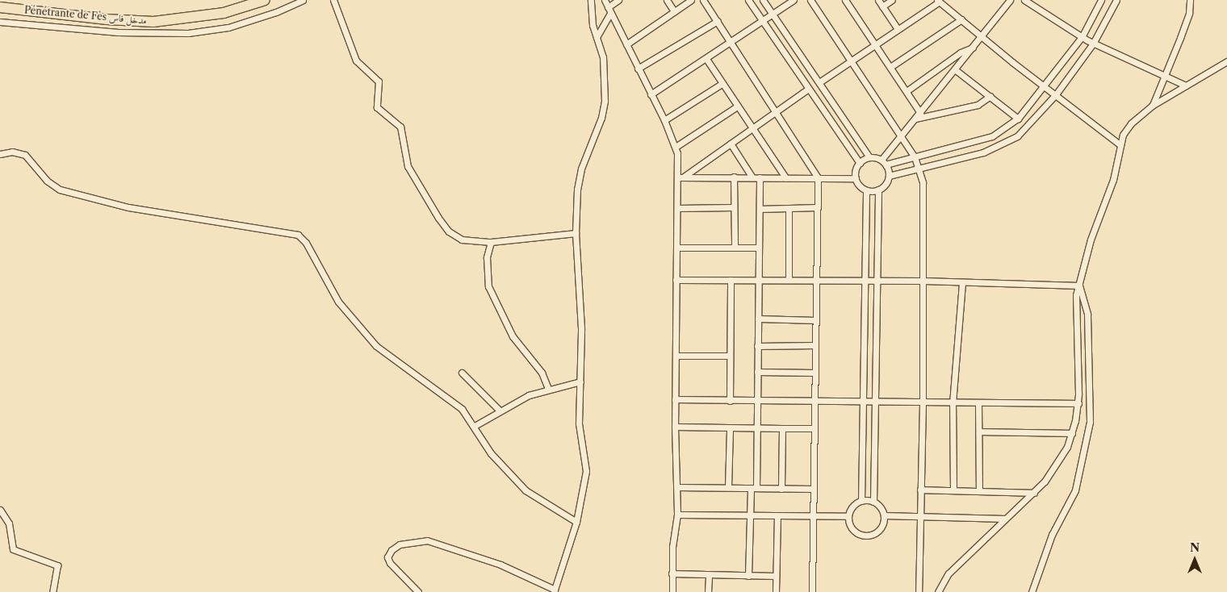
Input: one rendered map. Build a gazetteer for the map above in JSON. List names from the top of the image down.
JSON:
{
  "streets": {
    "highway": ["Pénétrante de Fès مدخل فاس"]
  },
  "north": "top"
}
